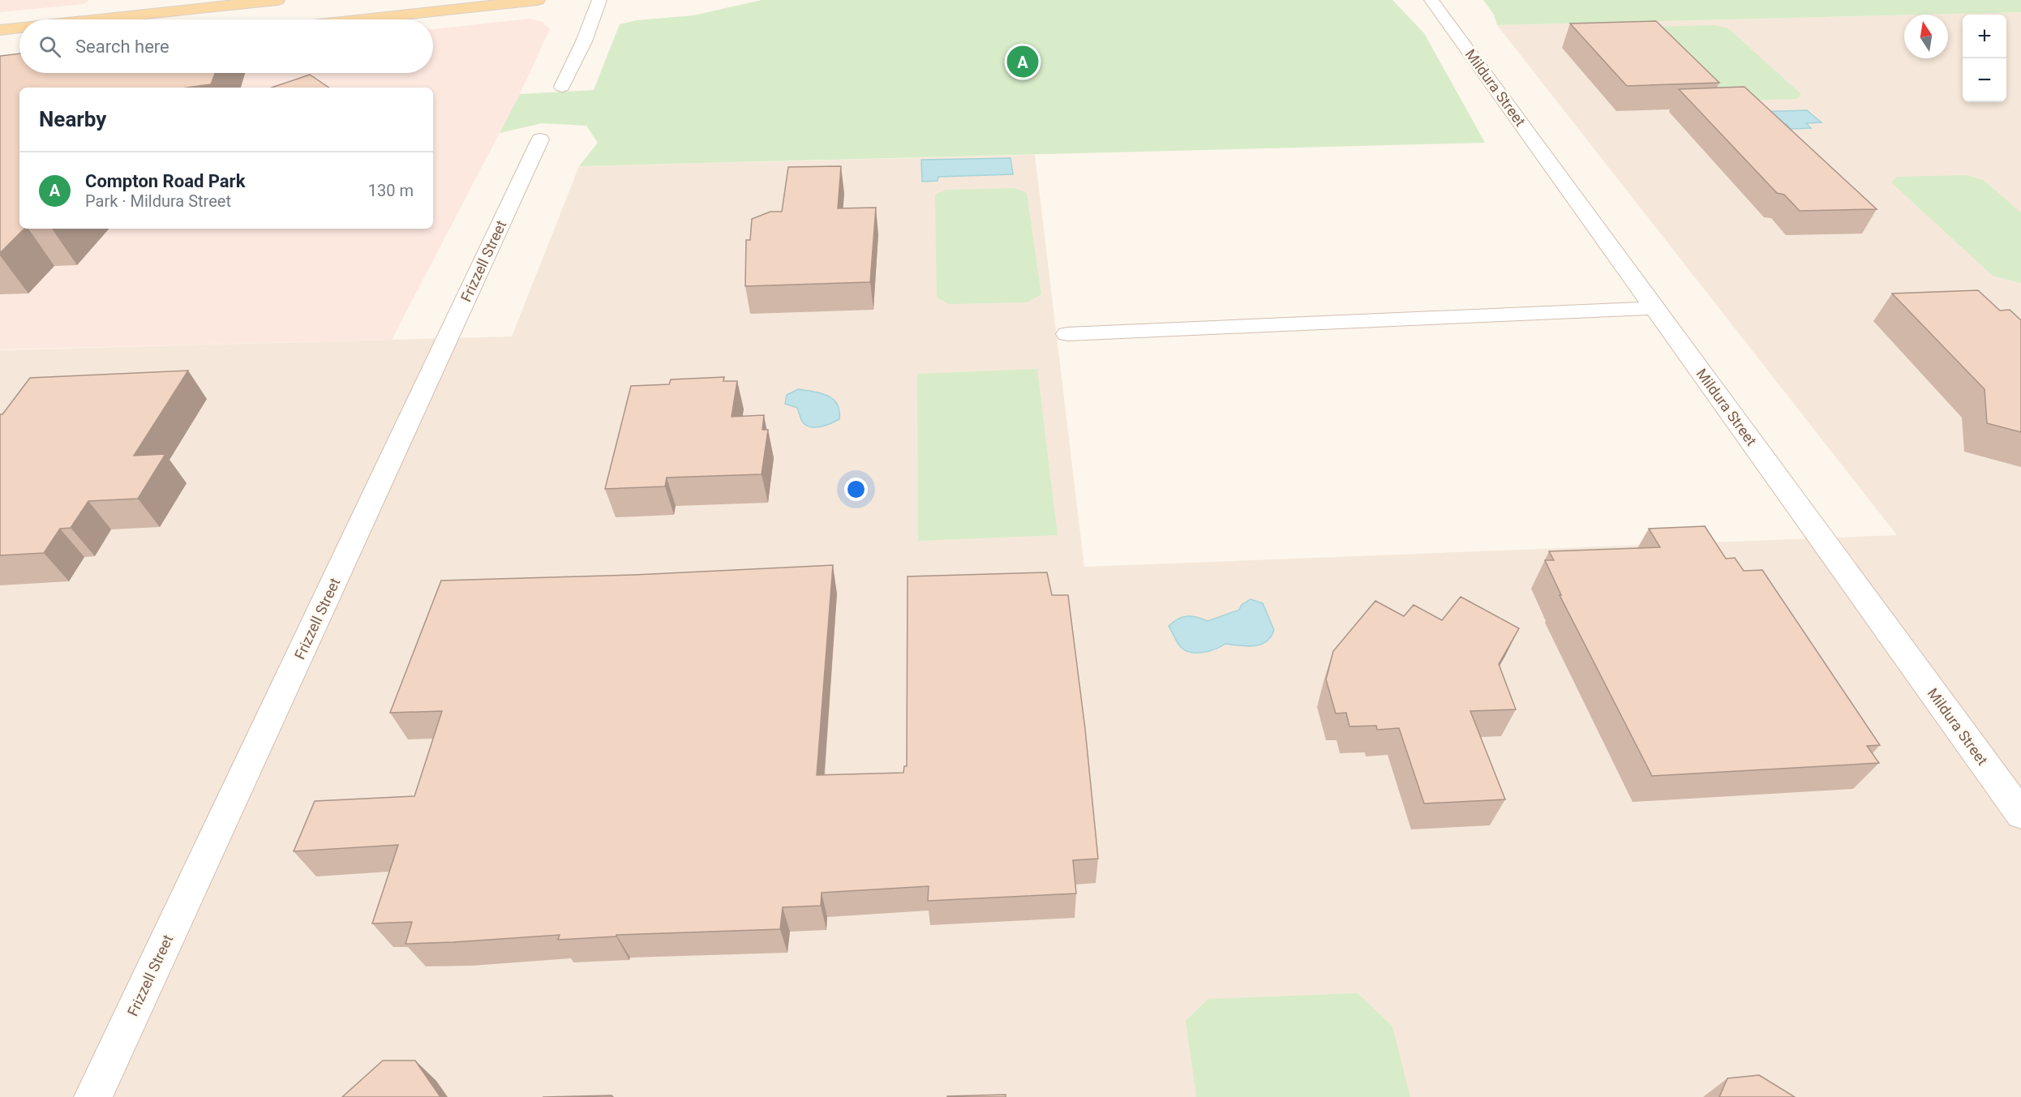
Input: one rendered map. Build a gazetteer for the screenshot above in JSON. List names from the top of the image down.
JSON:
{
  "streets": {
    "street": ["Mildura Street", "Frizzell Street"]
  },
  "north": "top",
  "page": {
    "map_buttons": ["+", "−"],
    "search": "Search here",
    "pins": "A",
    "heading": "Nearby",
    "list": [
      {
        "mark": "A",
        "name": "Compton Road Park",
        "note": "Park · Mildura Street",
        "value": "130 m"
      }
    ]
  }
}
